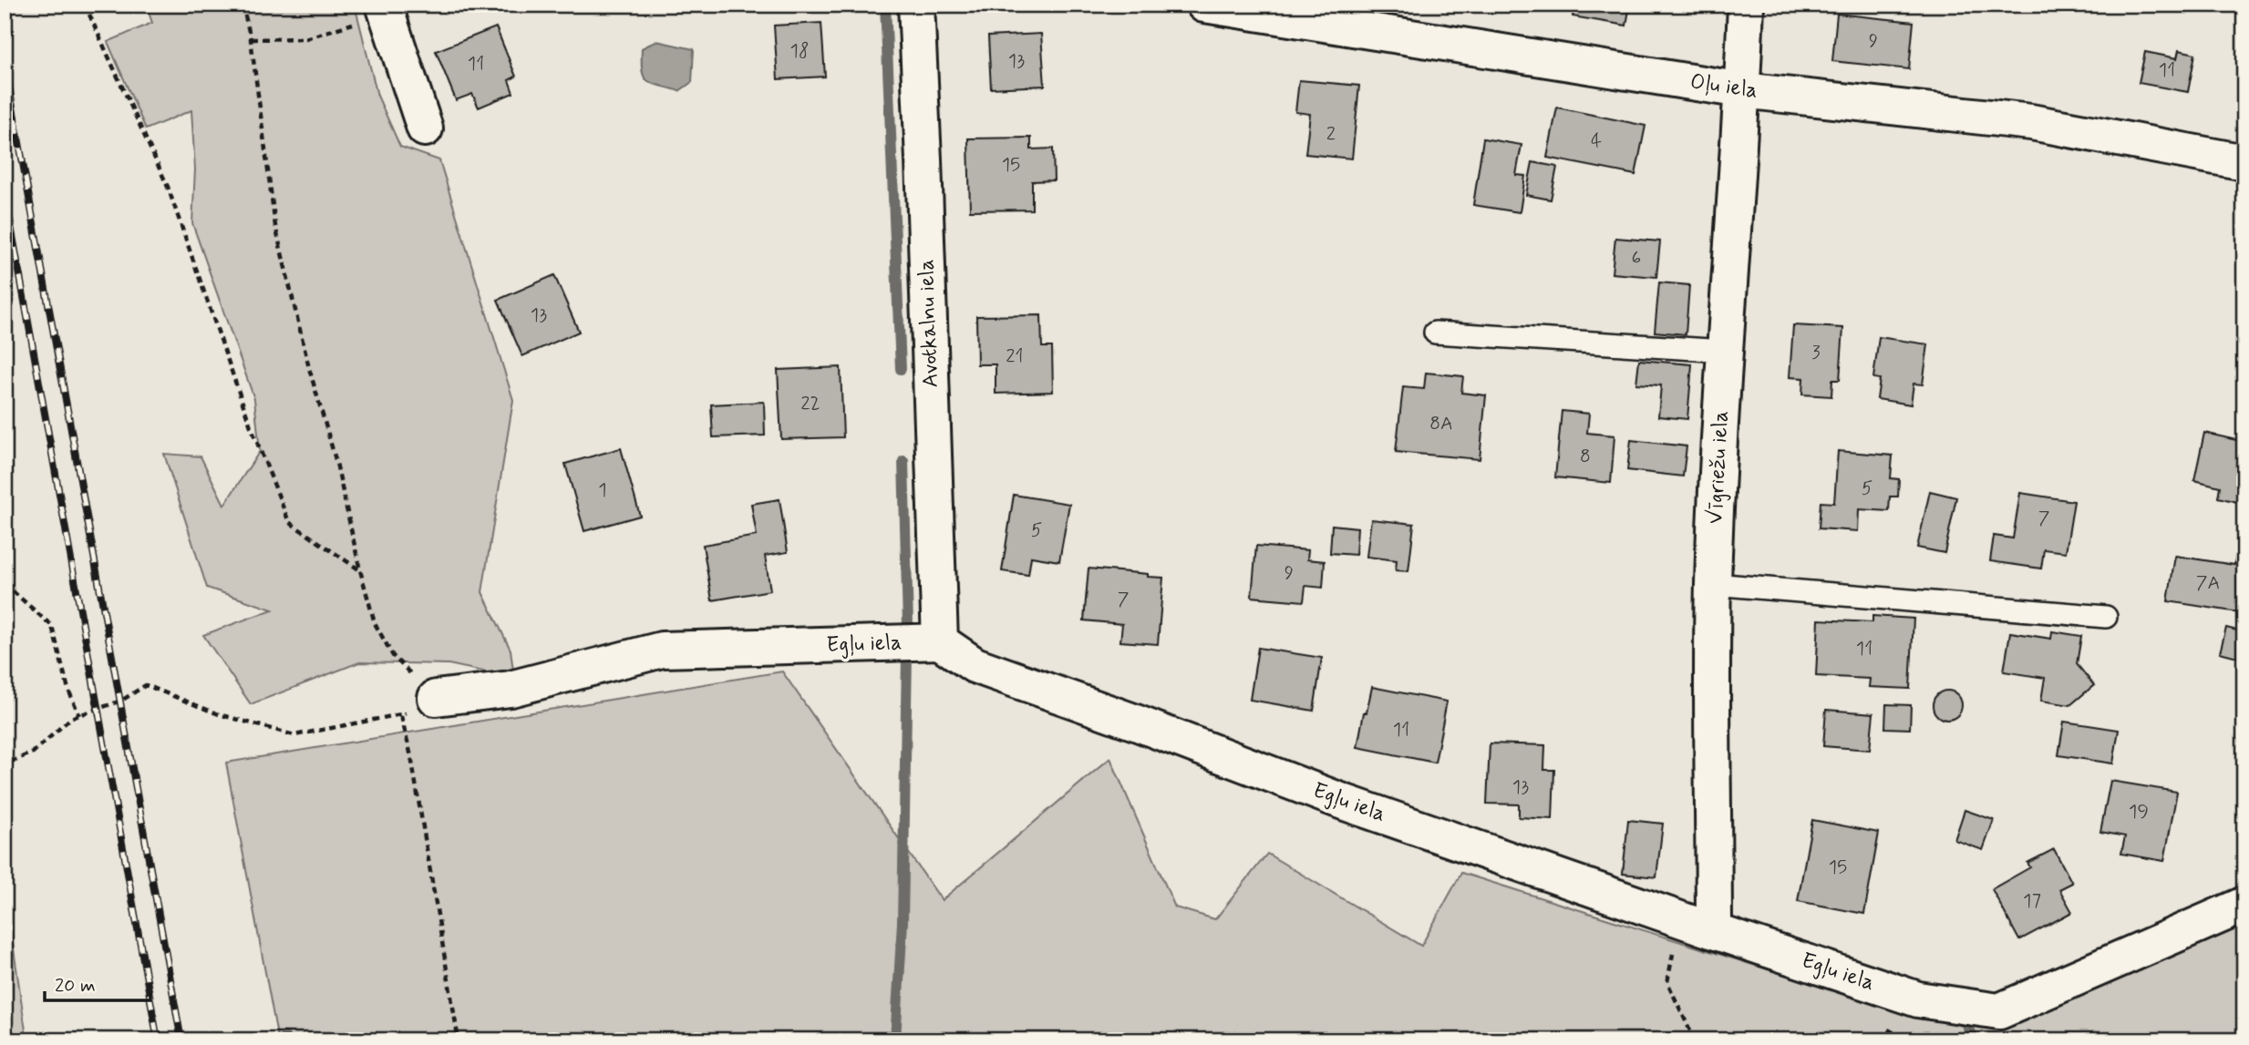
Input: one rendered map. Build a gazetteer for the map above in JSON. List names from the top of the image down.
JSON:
{
  "streets": {
    "street": [
      "Oļu iela",
      "Avotkalnu iela",
      "Vīgriežu iela",
      "Egļu iela"
    ]
  },
  "crossings": [
    ["Oļu iela", "Vīgriežu iela"],
    ["Avotkalnu iela", "Egļu iela"],
    ["Vīgriežu iela", "Egļu iela"]
  ],
  "house_numbers": [
    "9",
    "18",
    "13",
    "11",
    "11",
    "2",
    "4",
    "15",
    "6",
    "13",
    "3",
    "21",
    "22",
    "8A",
    "8",
    "5",
    "1",
    "7",
    "5",
    "9",
    "7A",
    "7",
    "11",
    "11",
    "13",
    "19",
    "15",
    "17"
  ],
  "scale_bar": "20 m"
}
